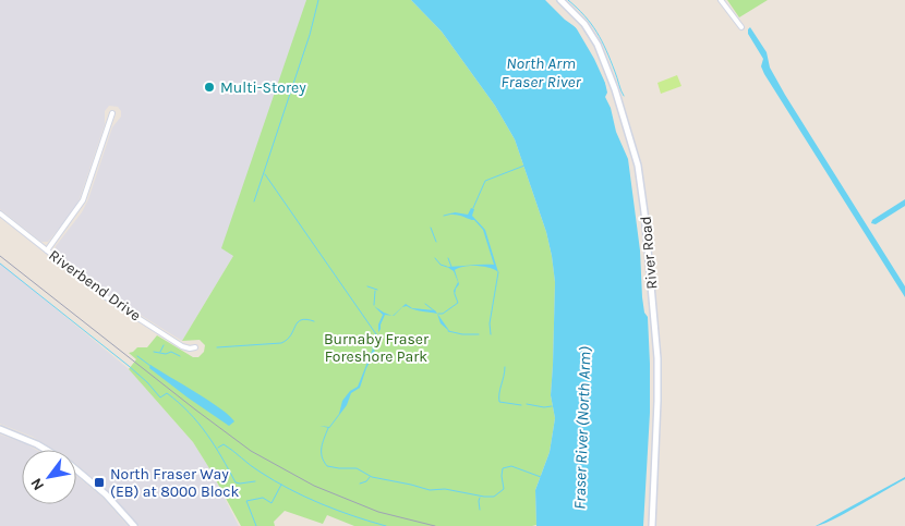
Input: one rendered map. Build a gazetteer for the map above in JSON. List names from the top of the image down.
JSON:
{
  "streets": {
    "street": ["River Road", "Riverbend Drive"]
  },
  "water": ["North Arm Fraser River", "Fraser River (North Arm)"],
  "parks": ["Burnaby Fraser Foreshore Park"],
  "places": {
    "other": ["Multi-Storey"],
    "transit": ["North Fraser Way (EB) at 8000 Block"]
  },
  "north": "bottom left"
}
